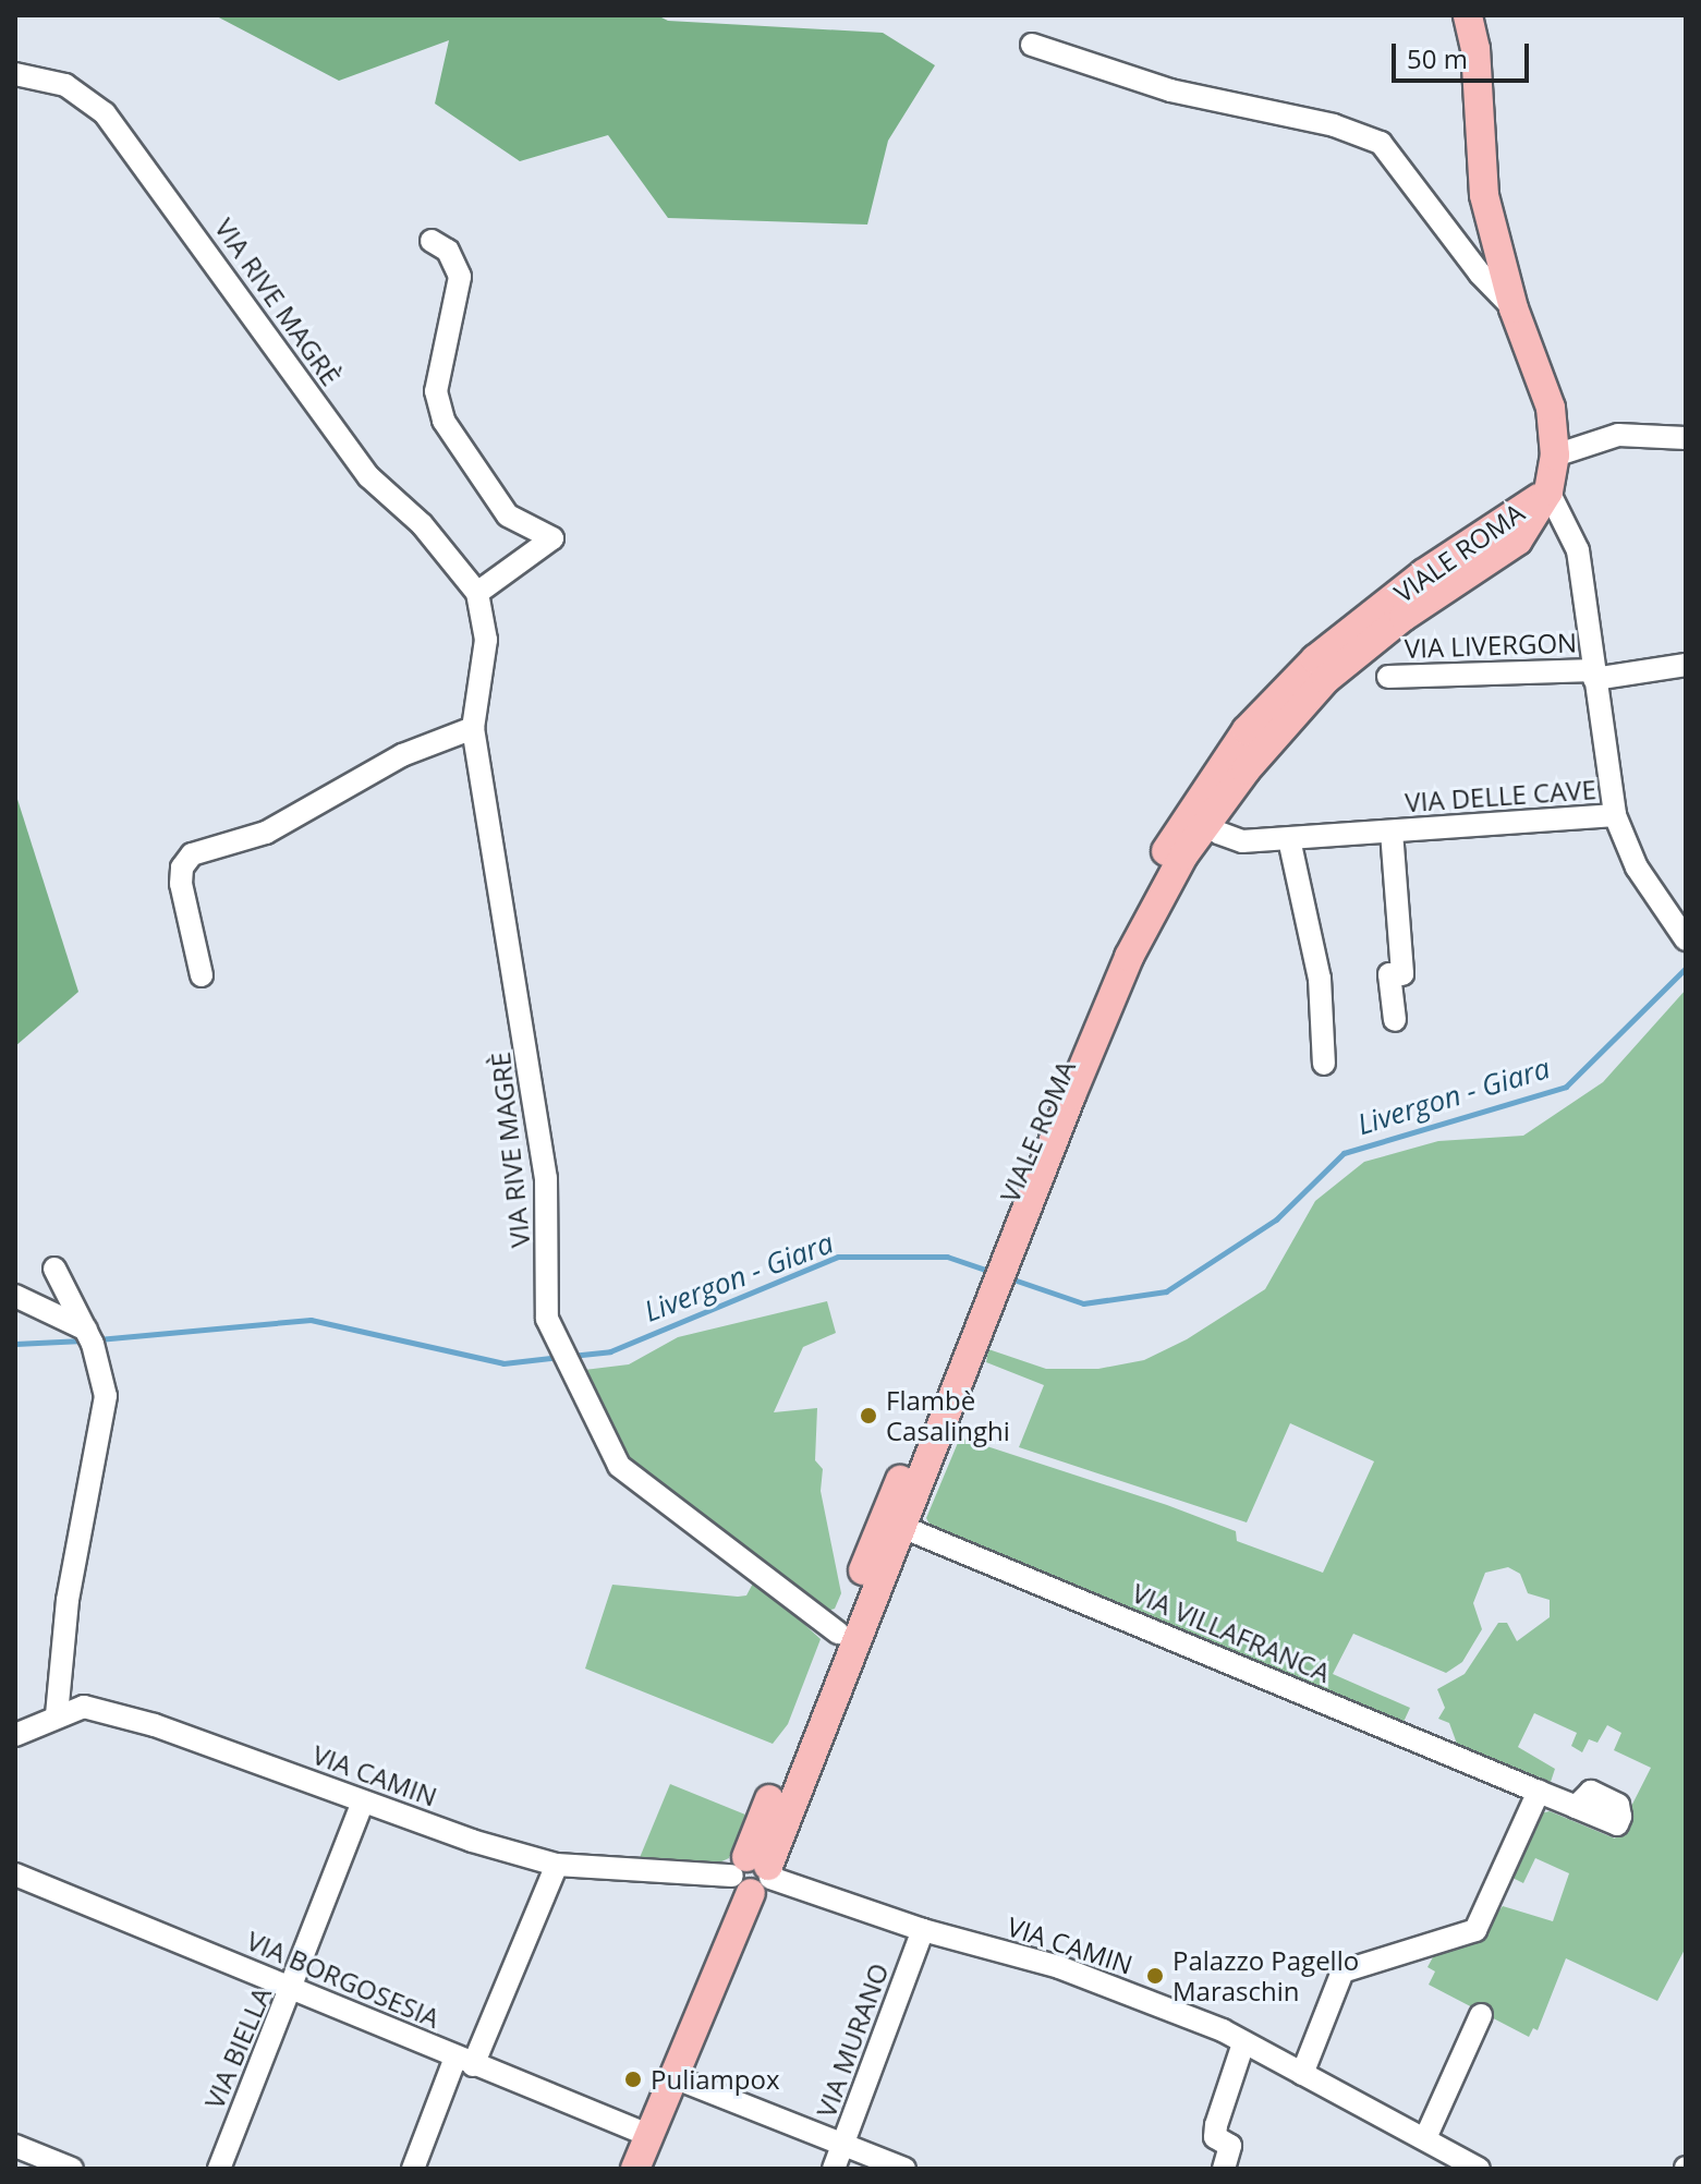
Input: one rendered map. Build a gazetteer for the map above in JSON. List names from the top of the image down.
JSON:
{
  "streets": {
    "main road": ["VIALE ROMA"],
    "street": [
      "VIA RIVE MAGRÈ",
      "VIA LIVERGON",
      "VIA DELLE CAVE",
      "VIA VILLAFRANCA",
      "VIA CAMIN",
      "VIA BORGOSESIA",
      "VIA MURANO",
      "VIA BIELLA"
    ]
  },
  "crossings": [
    ["VIA RIVE MAGRÈ", "VIALE ROMA"],
    ["VIALE ROMA", "VIA DELLE CAVE"],
    ["VIALE ROMA", "VIA VILLAFRANCA"],
    ["VIALE ROMA", "VIA CAMIN"],
    ["VIALE ROMA", "VIA BORGOSESIA"],
    ["VIA CAMIN", "VIA MURANO"],
    ["VIA CAMIN", "VIA BIELLA"],
    ["VIA BORGOSESIA", "VIA BIELLA"]
  ],
  "water": ["Livergon - Giara"],
  "places": ["Flambè Casalinghi", "Palazzo Pagello Maraschin", "Puliampox"],
  "scale_bar": "50 m"
}
